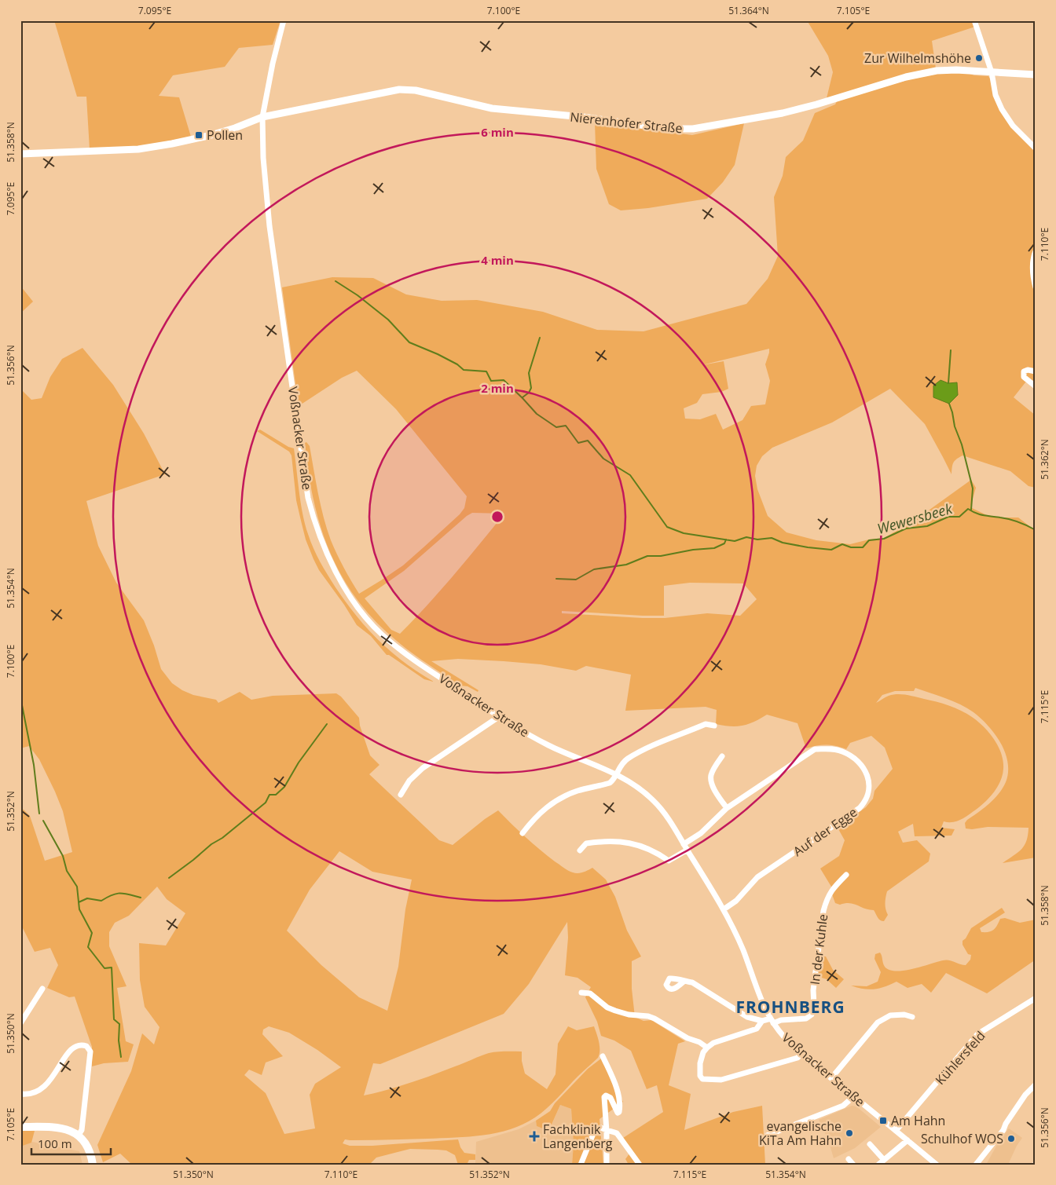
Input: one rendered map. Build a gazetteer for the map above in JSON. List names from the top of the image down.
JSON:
{
  "streets": {
    "street": [
      "Nierenhofer Straße",
      "Voßnacker Straße",
      "Auf der Egge",
      "In der Kuhle",
      "Kühlersfeld"
    ]
  },
  "crossings": [
    ["Nierenhofer Straße", "Voßnacker Straße"],
    ["Voßnacker Straße", "Auf der Egge"],
    ["Voßnacker Straße", "In der Kuhle"],
    ["Voßnacker Straße", "Kühlersfeld"]
  ],
  "districts": ["FROHNBERG"],
  "water": ["Wewersbeek"],
  "places": {
    "other": ["Zur Wilhelmshöhe", "evangelische KiTa Am Hahn", "Schulhof WOS"],
    "transit": ["Pollen", "Am Hahn"],
    "health": ["Fachklinik Langenberg"]
  },
  "scale_bar": "100 m",
  "coordinates": [
    "7.095°E",
    "7.100°E",
    "51.364°N",
    "7.105°E",
    "51.358°N",
    "7.110°E",
    "51.356°N",
    "51.362°N",
    "51.354°N",
    "7.115°E",
    "51.352°N",
    "51.350°N"
  ],
  "rings": ["6 min", "4 min", "2 min"]
}
